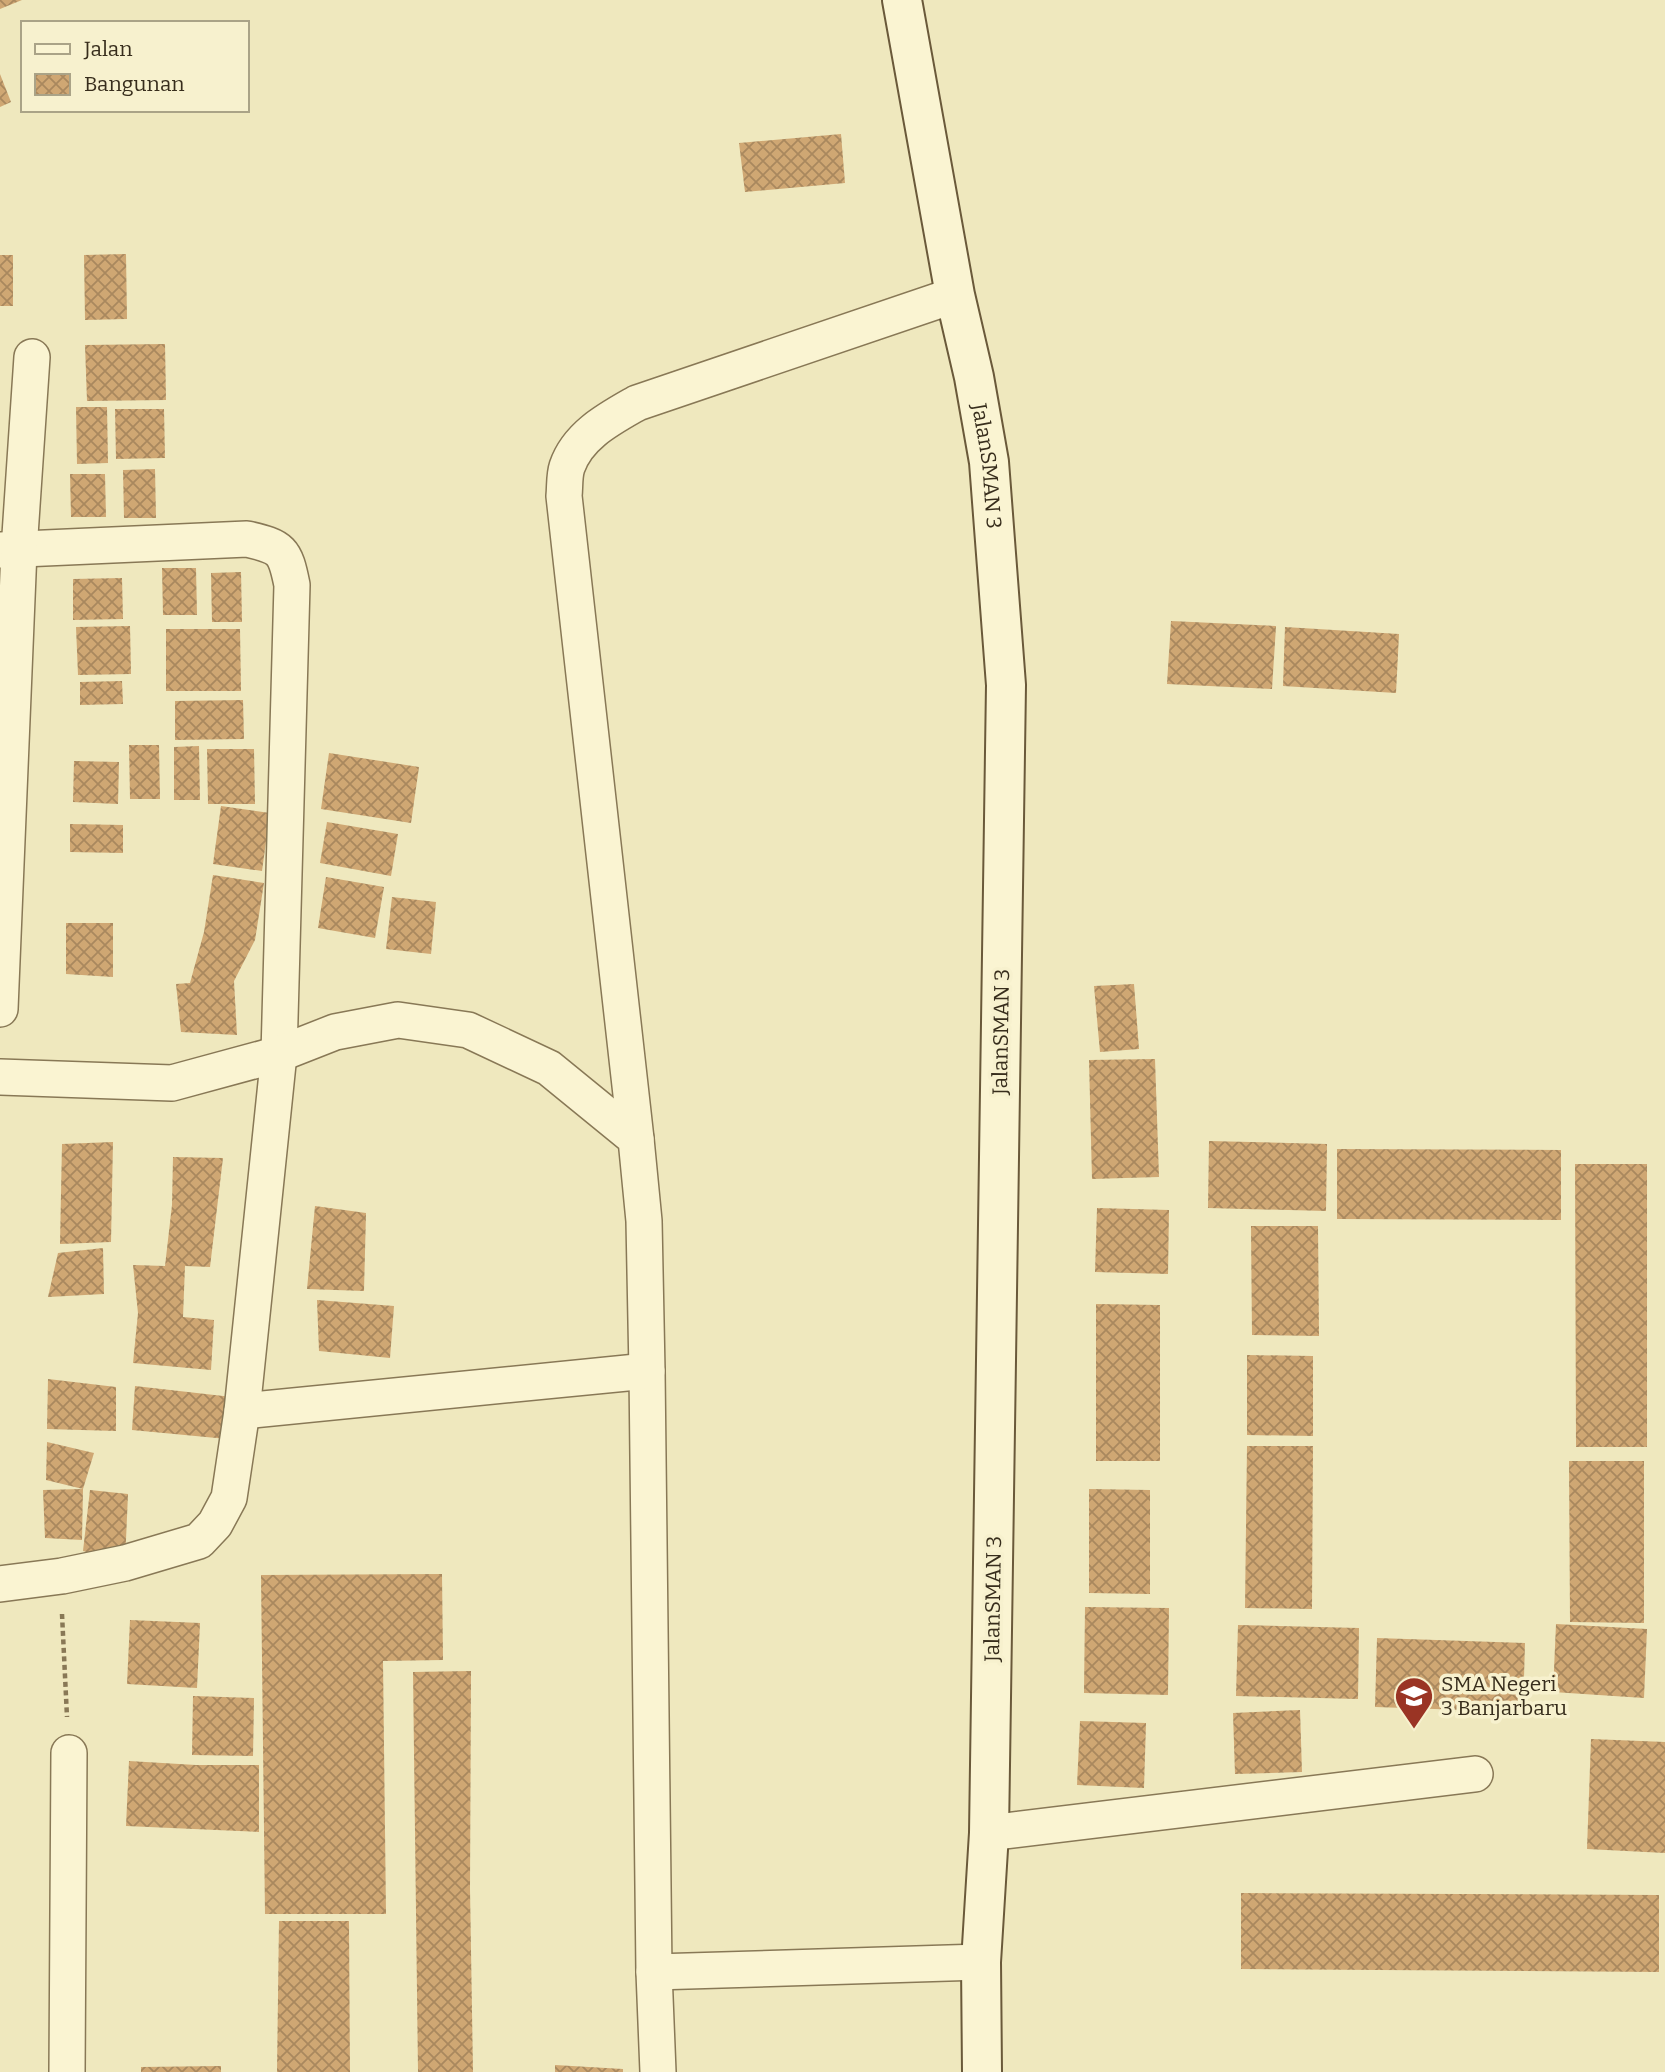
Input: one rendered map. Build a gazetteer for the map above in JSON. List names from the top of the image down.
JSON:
{
  "streets": {
    "street": ["JalanSMAN 3"]
  },
  "places": {
    "school or university": ["SMA Negeri 3 Banjarbaru"]
  },
  "legend": ["Jalan", "Bangunan"]
}
